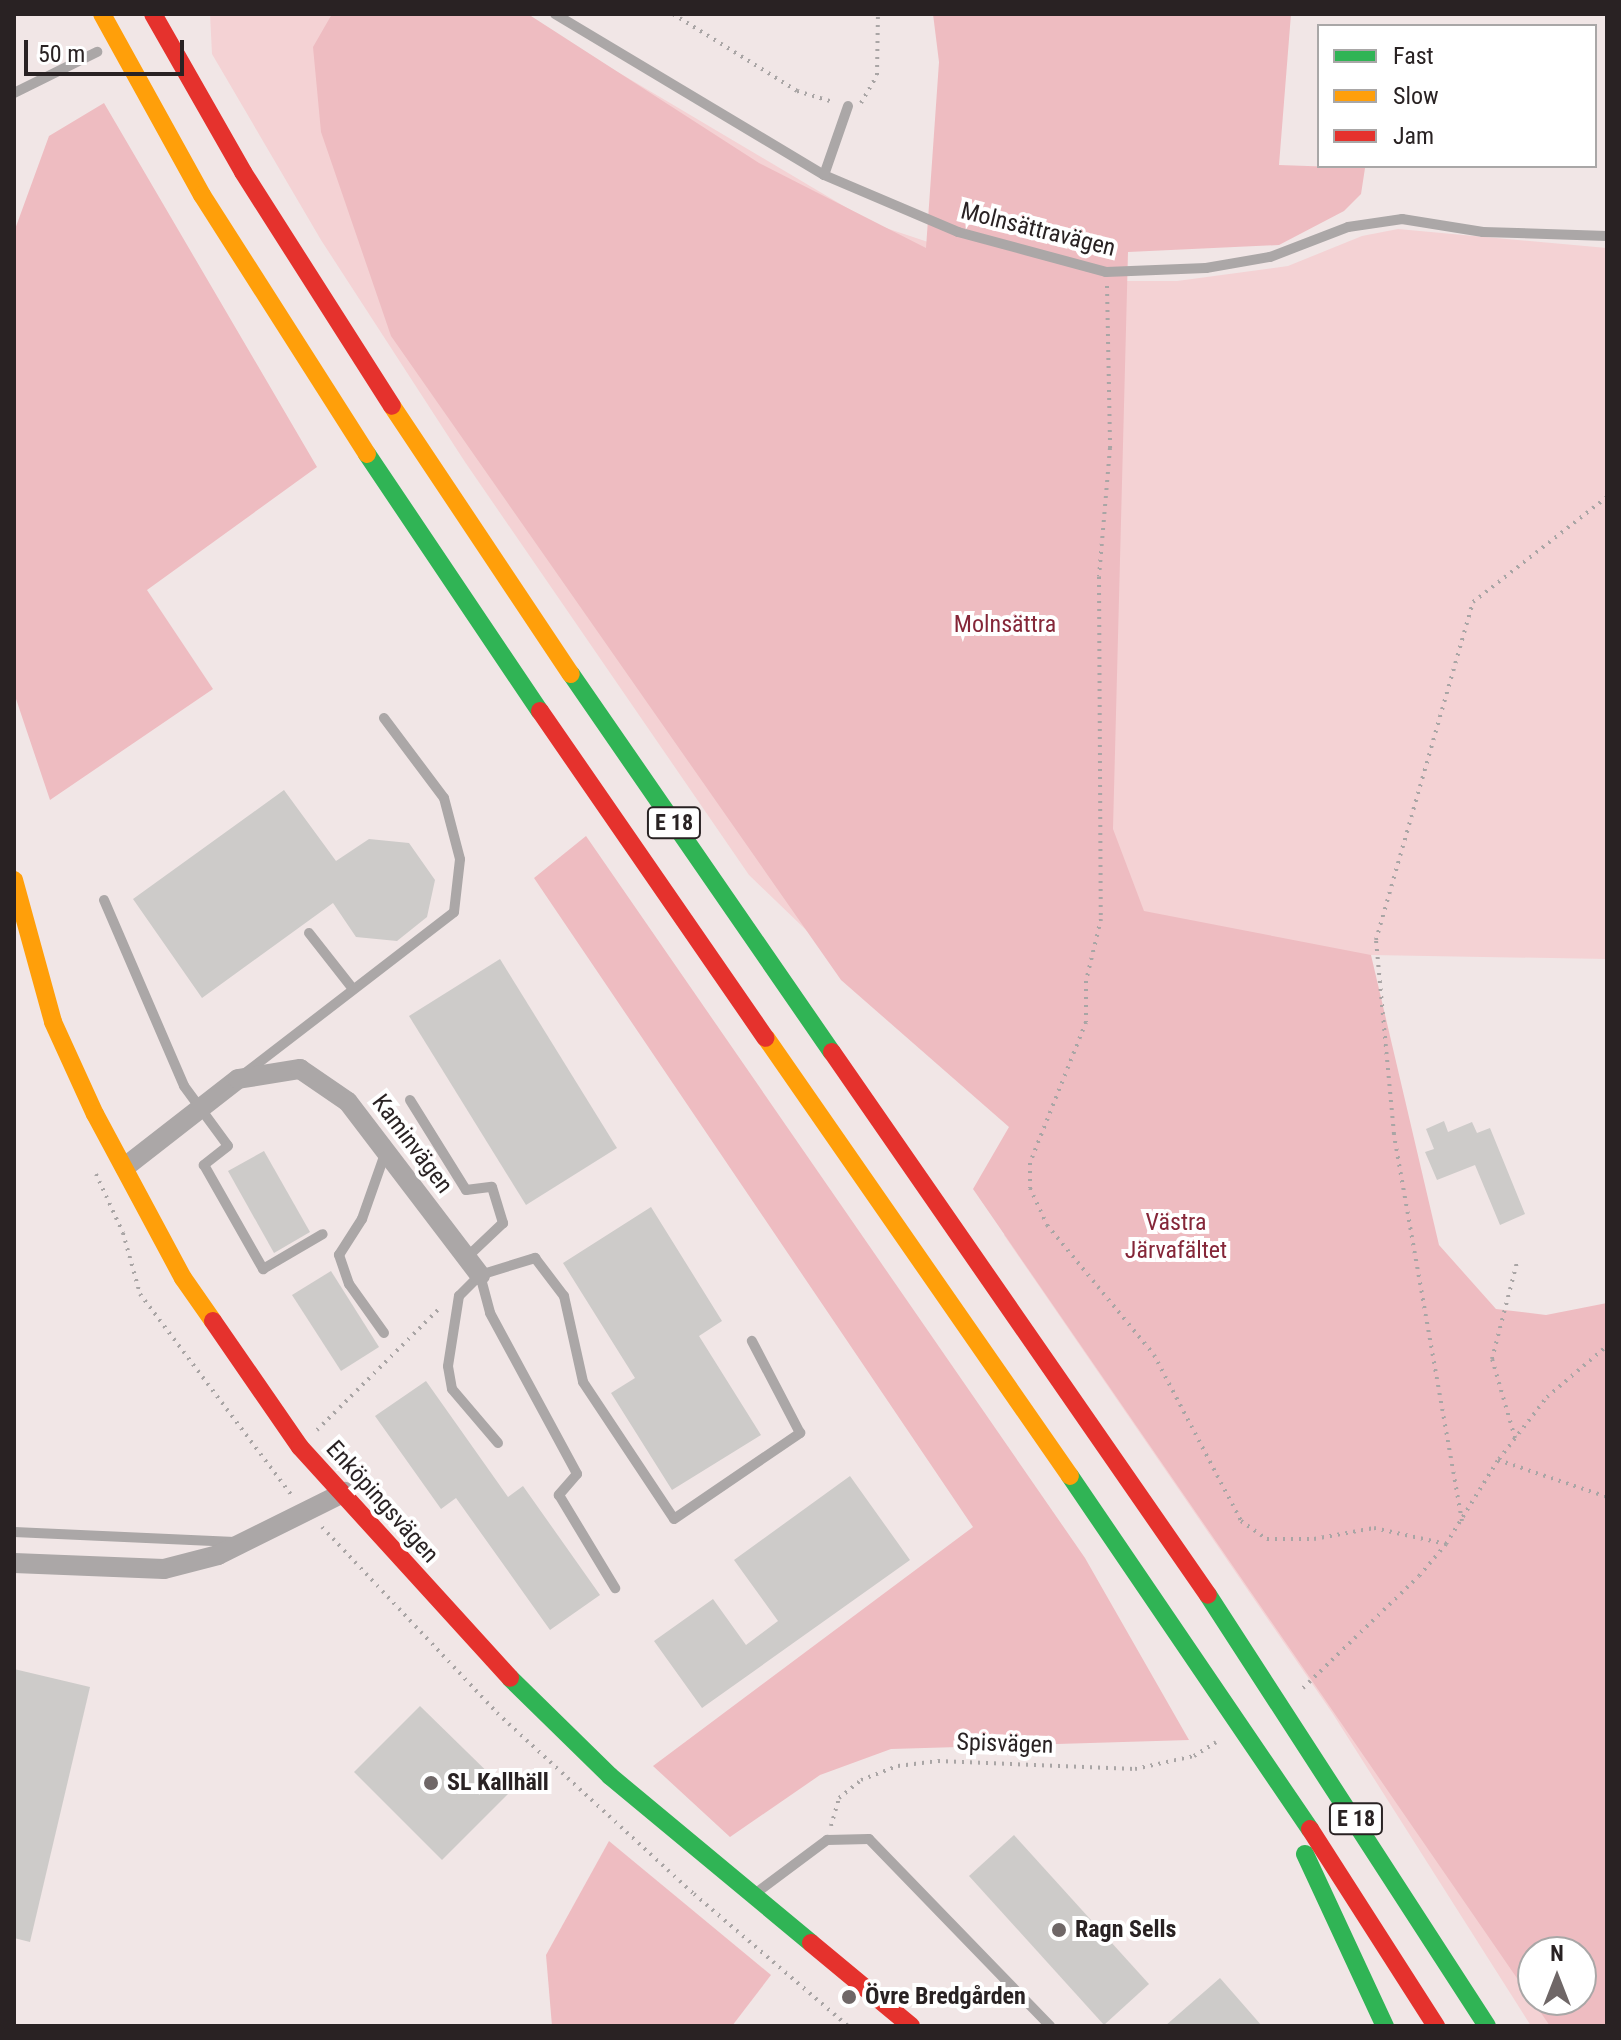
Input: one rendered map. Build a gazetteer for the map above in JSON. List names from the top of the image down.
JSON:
{
  "streets": {
    "main road": ["E 18", "Enköpingsvägen"],
    "street": ["Kaminvägen"],
    "lane": ["Molnsättravägen"],
    "path": ["Spisvägen"]
  },
  "crossings": [
    ["Kaminvägen", "Enköpingsvägen"]
  ],
  "parks": ["Molnsättra", "Västra Järvafältet"],
  "places": ["SL Kallhäll", "Ragn Sells", "Övre Bredgården"],
  "legend": ["Fast", "Slow", "Jam"],
  "scale_bar": "50 m",
  "north": "top"
}
